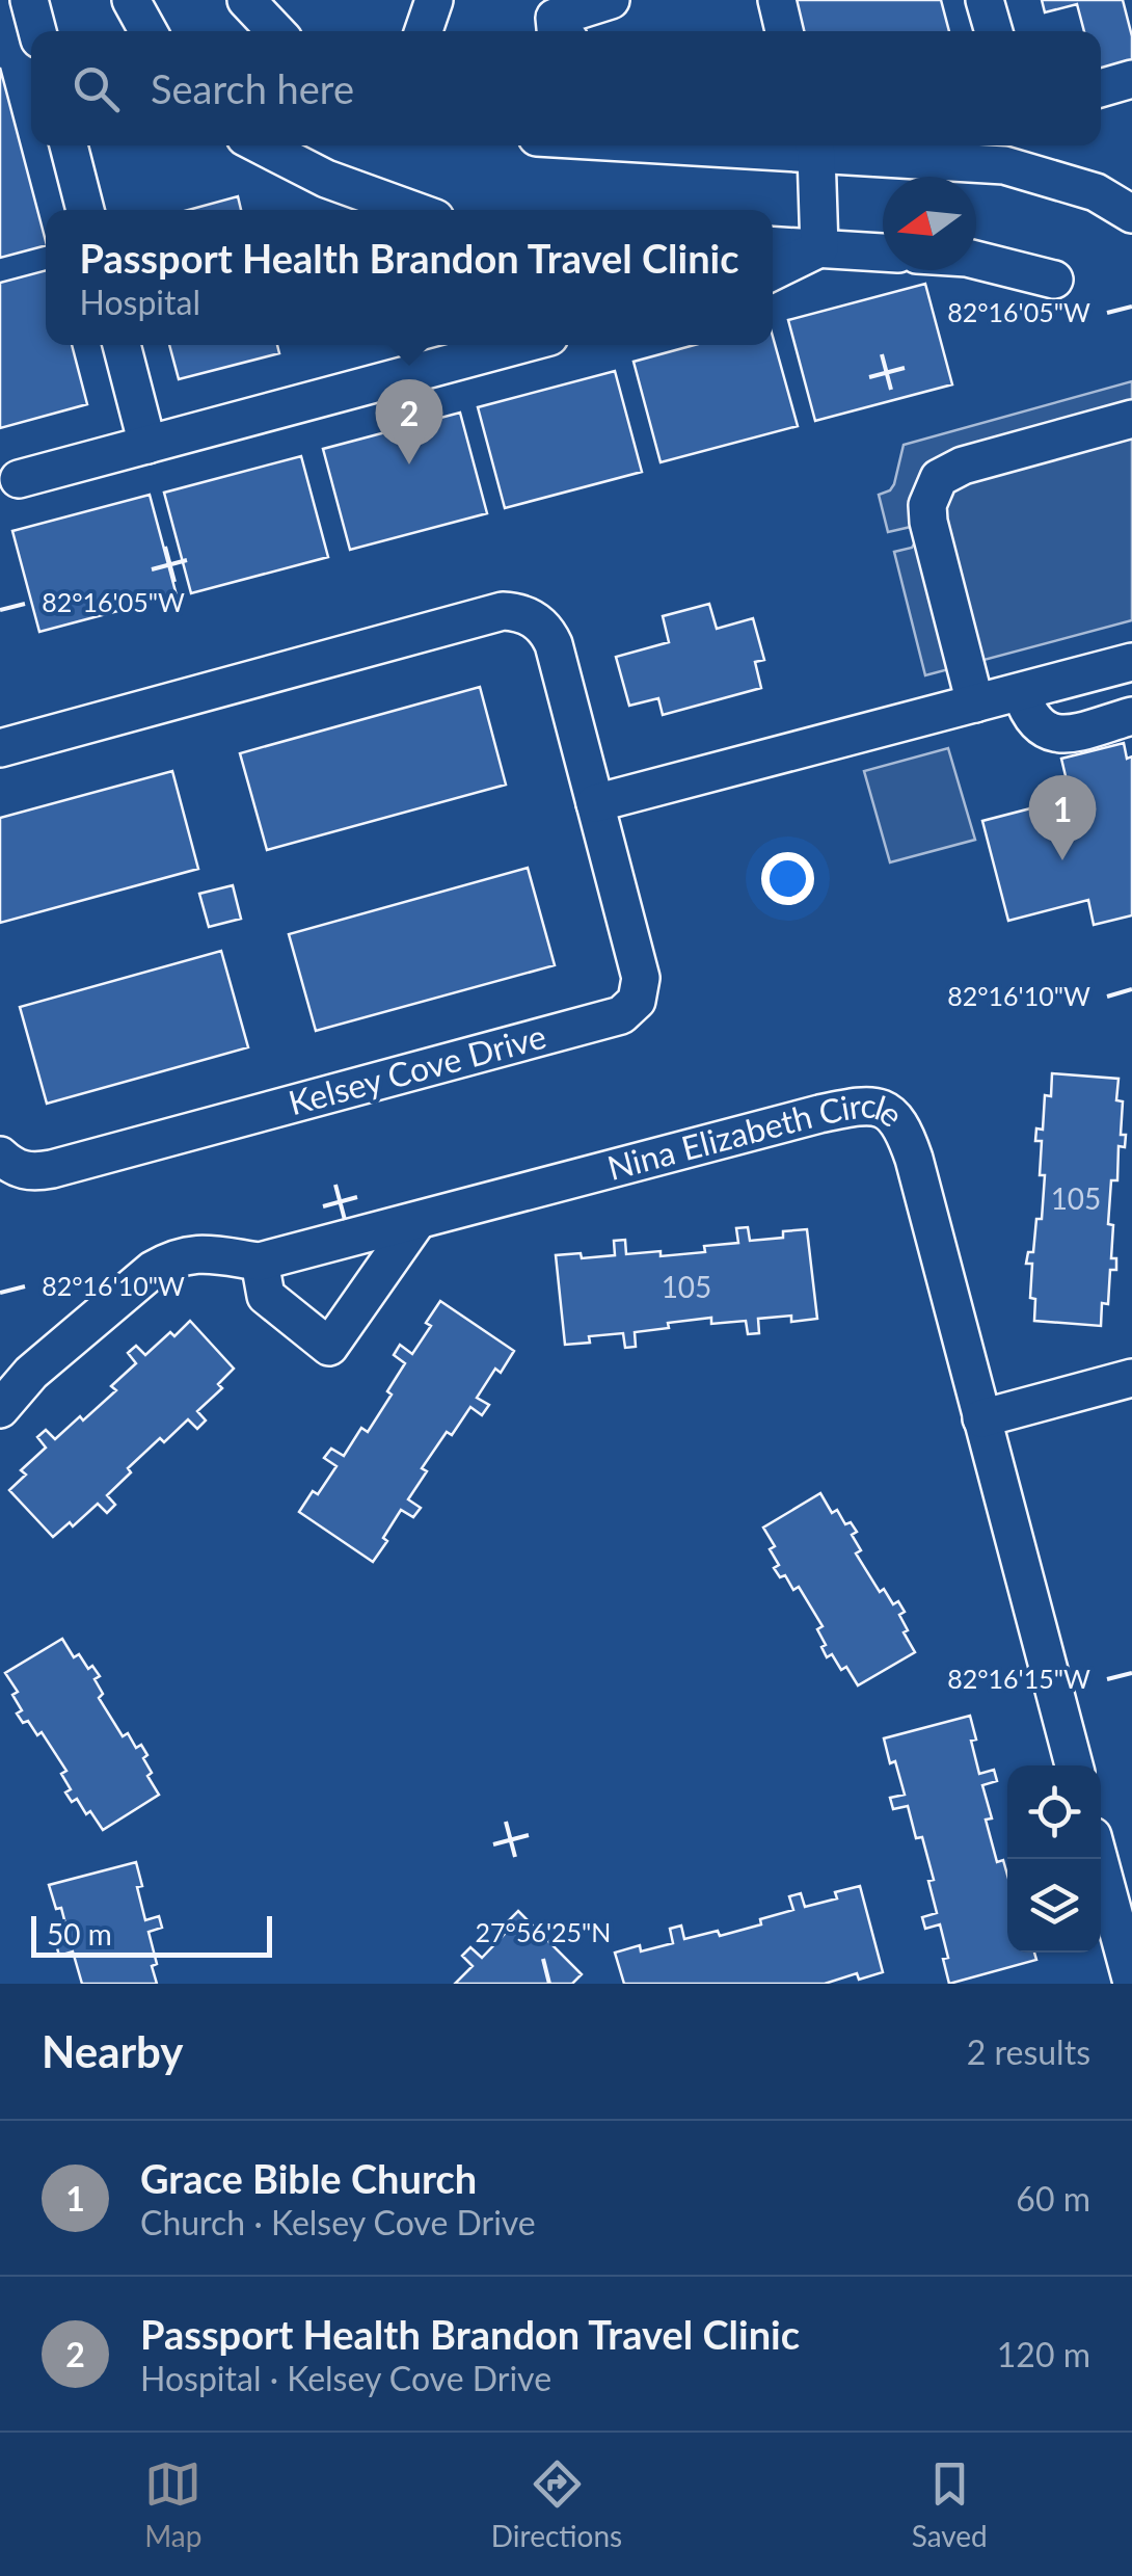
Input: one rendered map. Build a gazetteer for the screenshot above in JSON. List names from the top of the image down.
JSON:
{
  "streets": {
    "street": ["Kelsey Cove Drive", "Nina Elizabeth Circle"]
  },
  "house_numbers": ["105", "105"],
  "scale_bar": "50 m",
  "north": "left",
  "page": {
    "search": "Search here",
    "popup": ["Passport Health Brandon Travel Clinic", "Hospital"],
    "pins": ["2", "1"],
    "scale": "50 m",
    "heading": ["Nearby", "2 results"],
    "list": [
      {
        "mark": "1",
        "name": "Grace Bible Church",
        "note": "Church · Kelsey Cove Drive",
        "value": "60 m"
      },
      {
        "mark": "2",
        "name": "Passport Health Brandon Travel Clinic",
        "note": "Hospital · Kelsey Cove Drive",
        "value": "120 m"
      }
    ],
    "nav": ["Map", "Directions", "Saved"]
  },
  "coordinates": [
    "82°16'05\"W",
    "82°16'10\"W",
    "82°16'15\"W",
    "27°56'25\"N"
  ]
}
